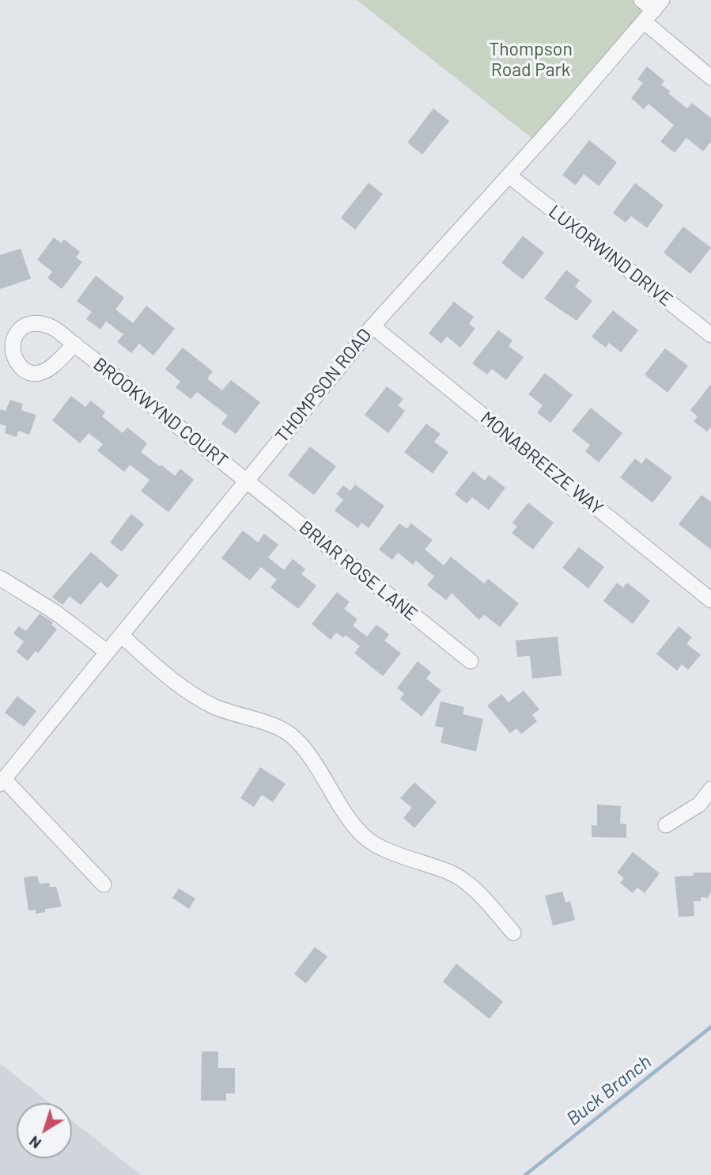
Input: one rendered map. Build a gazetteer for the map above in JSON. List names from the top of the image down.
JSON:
{
  "streets": {
    "street": [
      "LUXORWIND DRIVE",
      "THOMPSON ROAD",
      "BROOKWYND COURT",
      "MONABREEZE WAY",
      "BRIAR ROSE LANE"
    ]
  },
  "crossings": [
    ["LUXORWIND DRIVE", "THOMPSON ROAD"],
    ["THOMPSON ROAD", "BROOKWYND COURT"],
    ["THOMPSON ROAD", "MONABREEZE WAY"],
    ["THOMPSON ROAD", "BRIAR ROSE LANE"],
    ["BROOKWYND COURT", "BRIAR ROSE LANE"]
  ],
  "water": ["Buck Branch"],
  "parks": ["Thompson Road Park"],
  "north": "bottom left"
}
